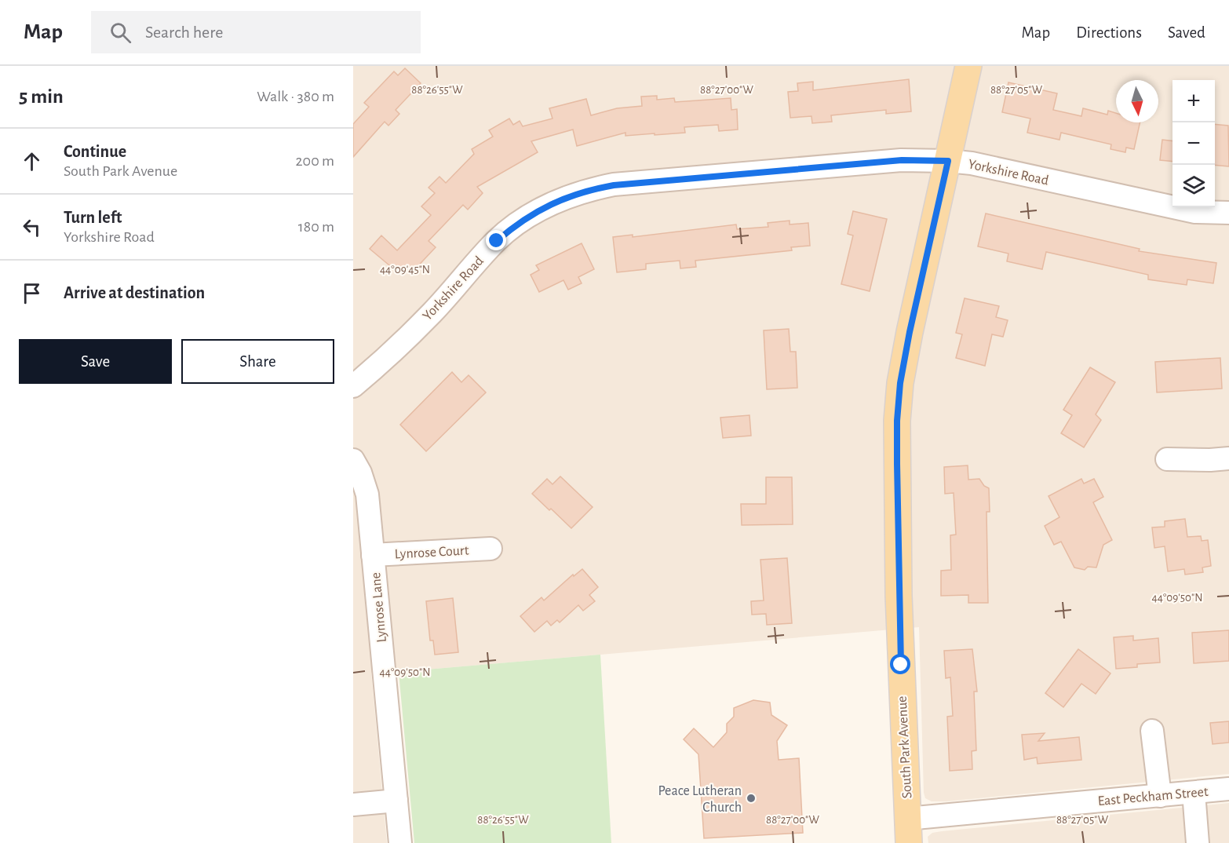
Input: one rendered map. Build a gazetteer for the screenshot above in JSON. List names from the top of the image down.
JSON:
{
  "streets": {
    "main road": ["South Park Avenue"],
    "street": [
      "Yorkshire Road",
      "Lynrose Court",
      "Lynrose Lane",
      "East Peckham Street"
    ]
  },
  "crossings": [
    ["Yorkshire Road", "South Park Avenue"],
    ["Lynrose Court", "Lynrose Lane"],
    ["South Park Avenue", "East Peckham Street"]
  ],
  "places": ["Peace Lutheran Church"],
  "north": "bottom",
  "page": {
    "header": "Map",
    "search": "Search here",
    "nav": ["Map", "Directions", "Saved"],
    "heading": ["5 min", "Walk · 380 m"],
    "map_buttons": ["+", "−"],
    "list": [
      ["Continue", "South Park Avenue", "200 m"],
      ["Turn left", "Yorkshire Road", "180 m"],
      "Arrive at destination"
    ],
    "buttons": ["Save", "Share"]
  },
  "coordinates": [
    "88°26'55\"W",
    "88°27'00\"W",
    "88°27'05\"W",
    "44°09'45\"N",
    "44°09'50\"N"
  ]
}
